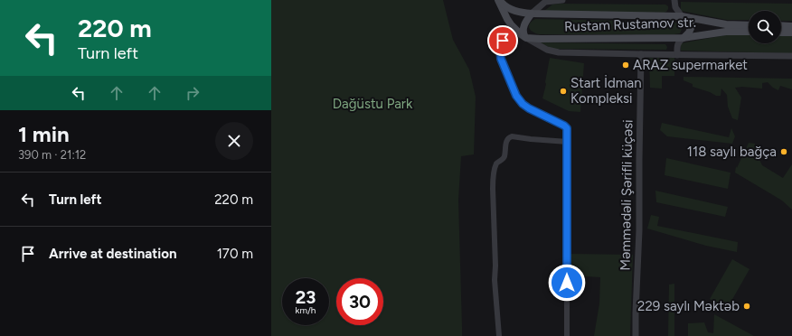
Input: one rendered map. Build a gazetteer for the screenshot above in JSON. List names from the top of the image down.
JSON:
{
  "streets": {
    "main road": ["Rustam Rustamov str."],
    "street": ["Məmmədəli Şərifli küçəsi"]
  },
  "parks": ["Dağüstu Park"],
  "places": [
    "ARAZ supermarket",
    "Start İdman Kompleksi",
    "118 saylı bağça",
    "229 saylı Məktəb"
  ],
  "page": {
    "turn": ["220 m", "Turn left"],
    "heading": ["1 min", "390 m · 21:12"],
    "list": [
      {
        "name": "Turn left",
        "value": "220 m"
      },
      {
        "name": "Arrive at destination",
        "value": "170 m"
      }
    ],
    "speed": "23 km/h",
    "limit": "30"
  }
}
